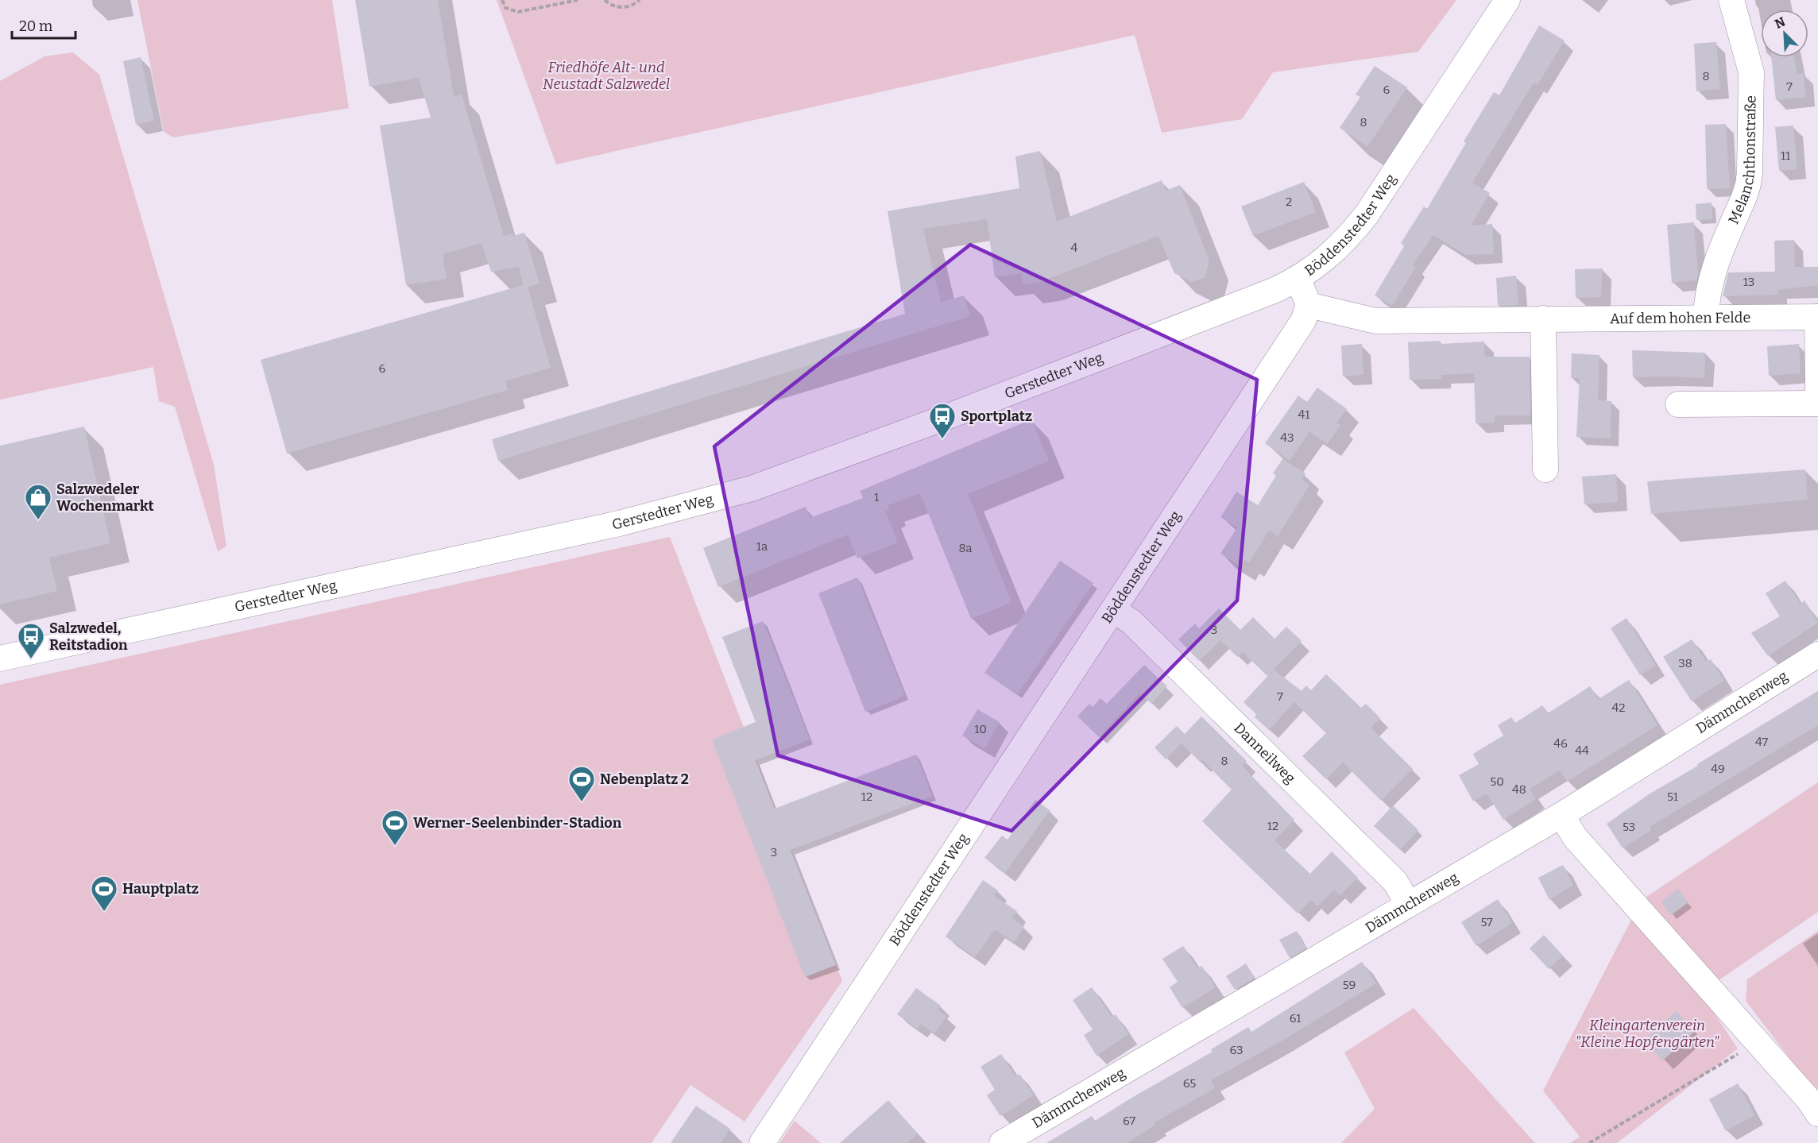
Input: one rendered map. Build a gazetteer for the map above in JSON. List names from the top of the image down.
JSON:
{
  "streets": {
    "street": [
      "Melanchthonstraße",
      "Böddenstedter Weg",
      "Auf dem hohen Felde",
      "Gerstedter Weg",
      "Dämmchenweg",
      "Danneilweg"
    ]
  },
  "crossings": [
    ["Melanchthonstraße", "Auf dem hohen Felde"],
    ["Böddenstedter Weg", "Auf dem hohen Felde"],
    ["Böddenstedter Weg", "Gerstedter Weg"],
    ["Böddenstedter Weg", "Danneilweg"],
    ["Dämmchenweg", "Danneilweg"]
  ],
  "parks": ["Friedhöfe Alt- und Neustadt Salzwedel", "Kleingartenverein \"Kleine Hopfengärten\""],
  "places": {
    "bus stop": ["Sportplatz", "Salzwedel, Reitstadion"],
    "shop": ["Salzwedeler Wochenmarkt"],
    "sports": ["Nebenplatz 2", "Werner-Seelenbinder-Stadion", "Hauptplatz"]
  },
  "house_numbers": [
    "8",
    "7",
    "6",
    "8",
    "11",
    "2",
    "4",
    "13",
    "6",
    "41",
    "43",
    "1",
    "1a",
    "8a",
    "3",
    "38",
    "7",
    "42",
    "10",
    "47",
    "46",
    "44",
    "8",
    "49",
    "50",
    "48",
    "12",
    "51",
    "12",
    "53",
    "3",
    "57",
    "59",
    "61",
    "63",
    "65",
    "67"
  ],
  "scale_bar": "20 m",
  "north": "top left"
}
